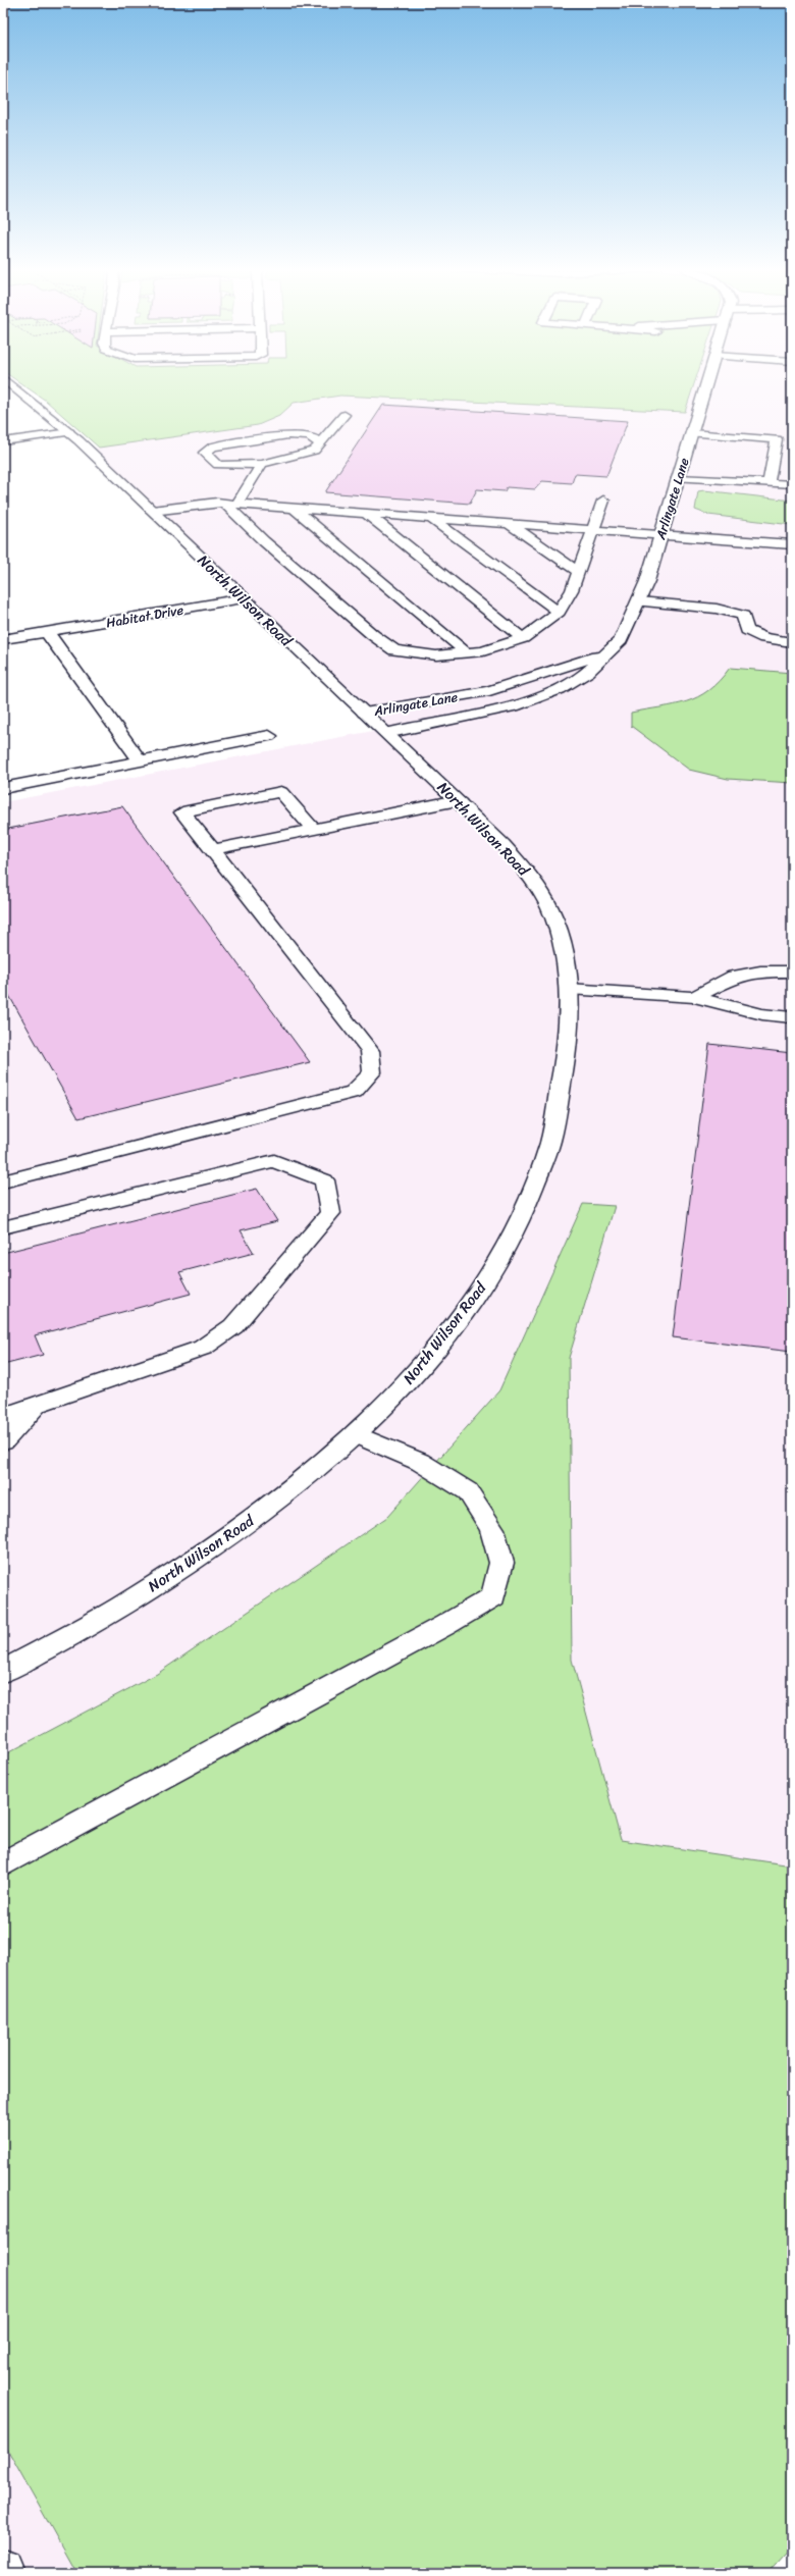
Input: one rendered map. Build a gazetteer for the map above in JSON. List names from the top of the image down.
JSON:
{
  "streets": {
    "street": ["Arlingate Lane", "North Wilson Road", "Habitat Drive"]
  },
  "crossings": [
    ["Arlingate Lane", "North Wilson Road"],
    ["North Wilson Road", "Habitat Drive"]
  ]
}
